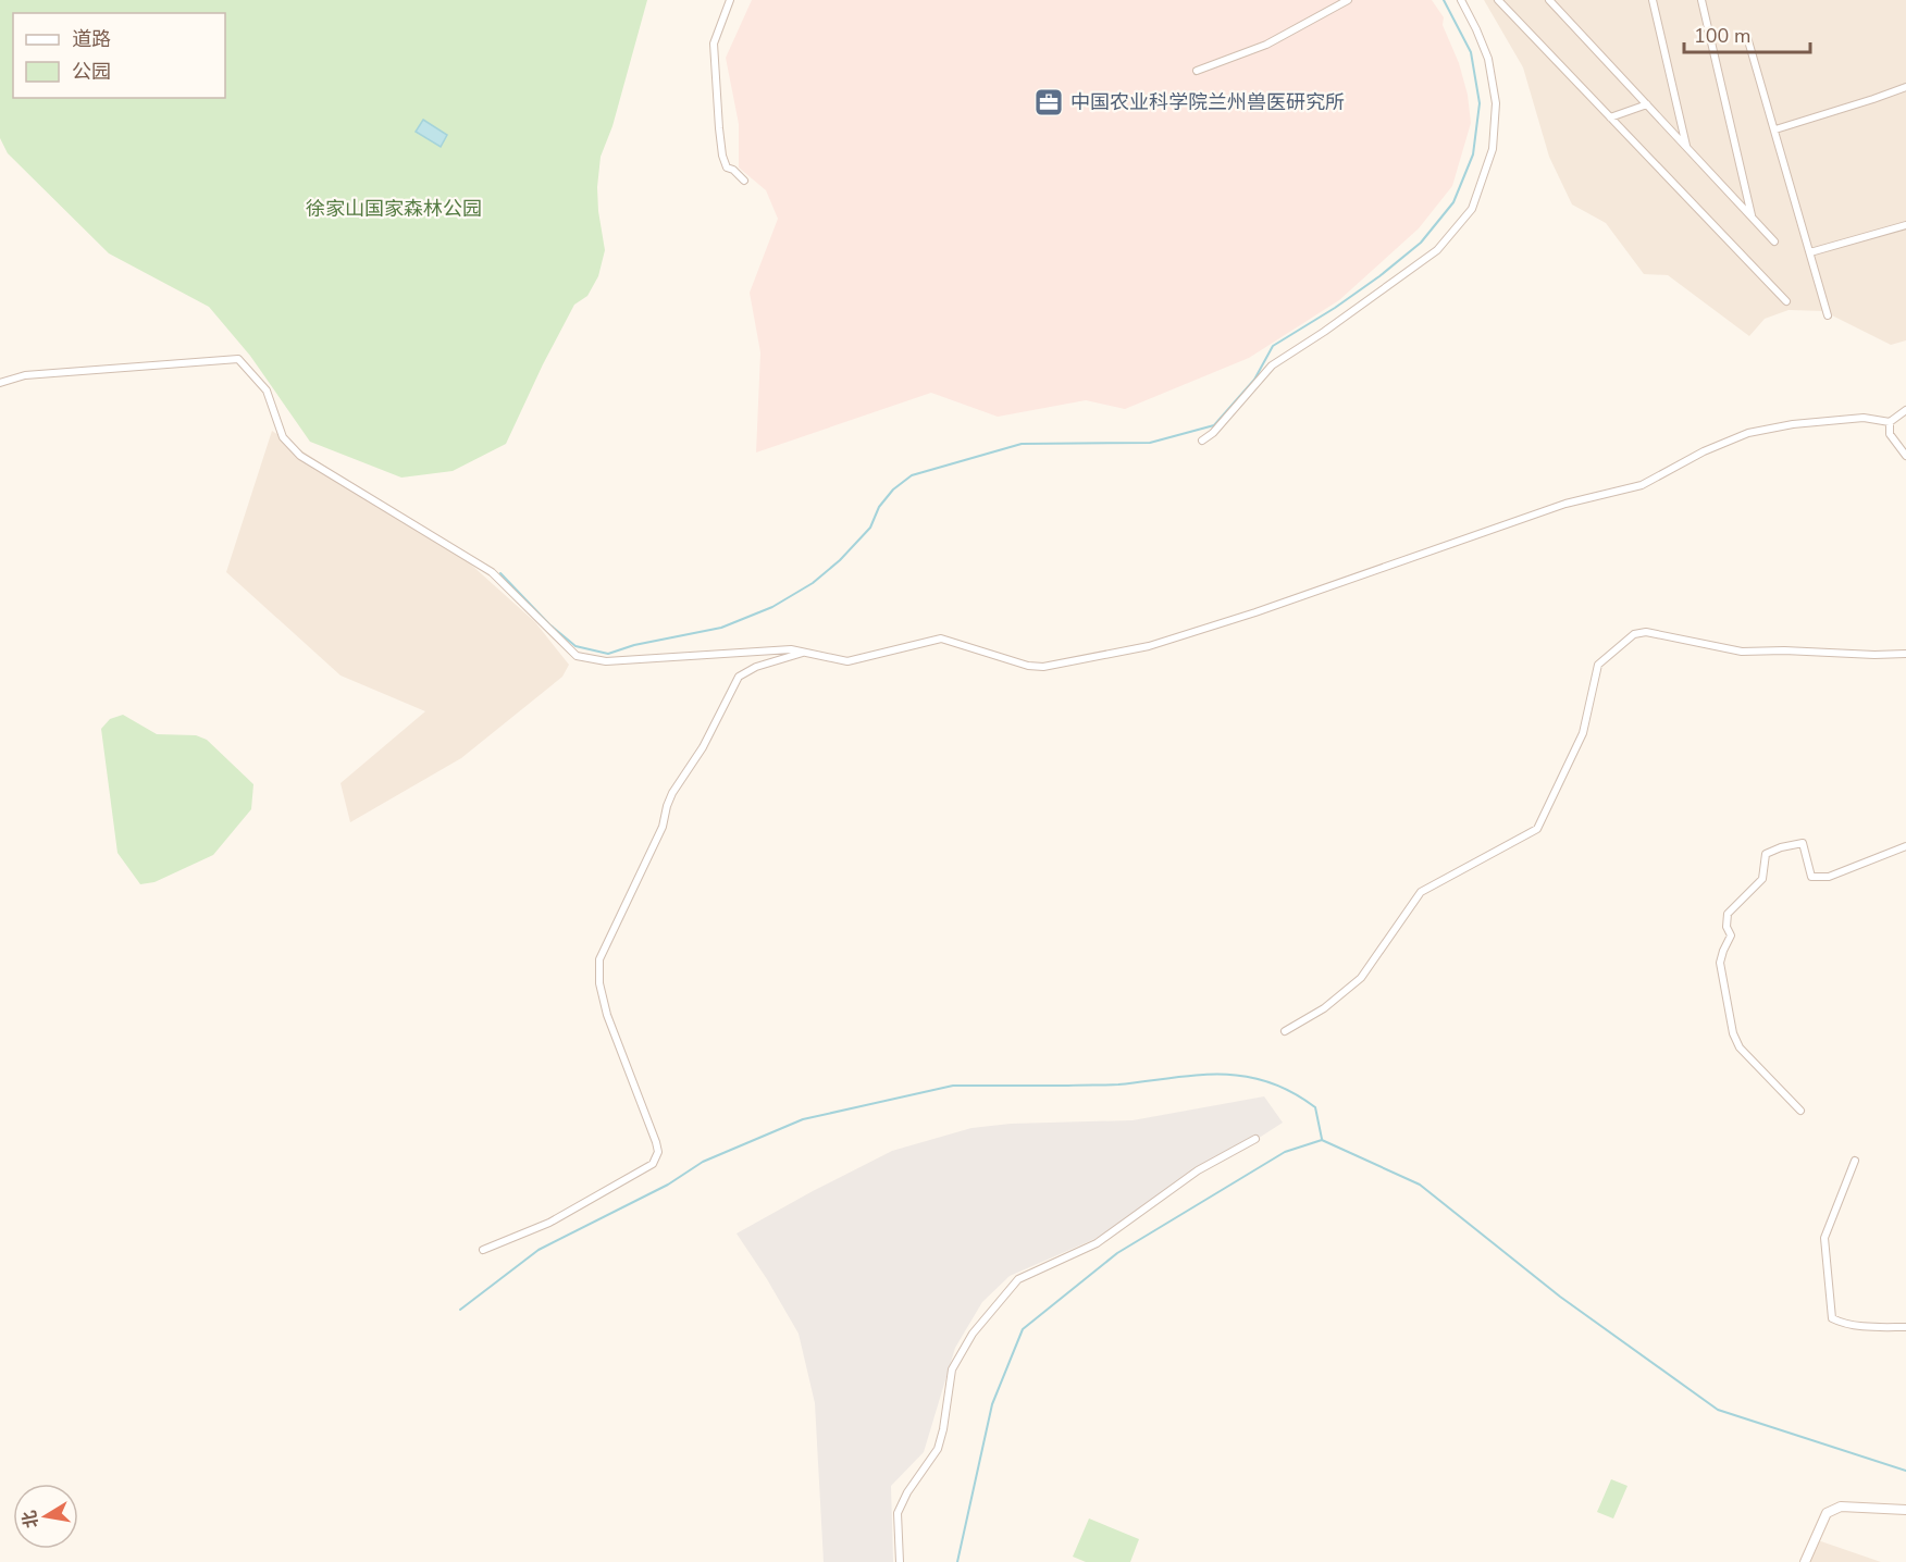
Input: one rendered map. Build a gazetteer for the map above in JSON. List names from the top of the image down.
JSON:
{
  "parks": ["徐家山国家森林公园"],
  "places": {
    "office": ["中国农业科学院兰州兽医研究所"]
  },
  "legend": ["道路", "公园"],
  "scale_bar": "100 m",
  "north": "left"
}
